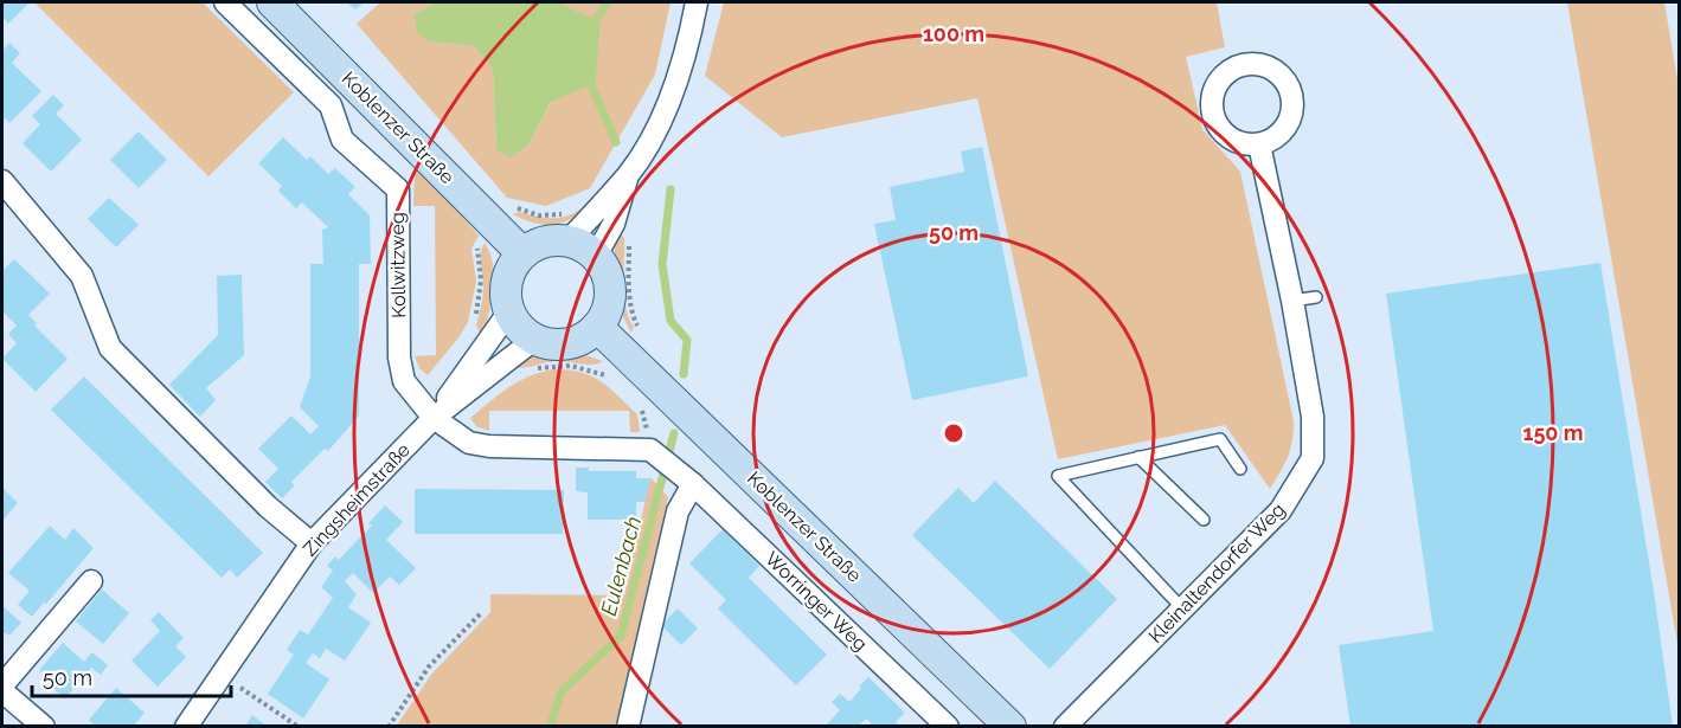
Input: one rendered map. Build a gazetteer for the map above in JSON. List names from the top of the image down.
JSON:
{
  "streets": {
    "street": [
      "Koblenzer Straße",
      "Kollwitzweg",
      "Zingsheimstraße",
      "Kleinaltendorfer Weg",
      "Worringer Weg"
    ]
  },
  "crossings": [
    ["Koblenzer Straße", "Zingsheimstraße"],
    ["Kollwitzweg", "Zingsheimstraße"]
  ],
  "water": ["Eulenbach"],
  "scale_bar": "50 m",
  "rings": ["100 m", "50 m", "150 m"]
}
